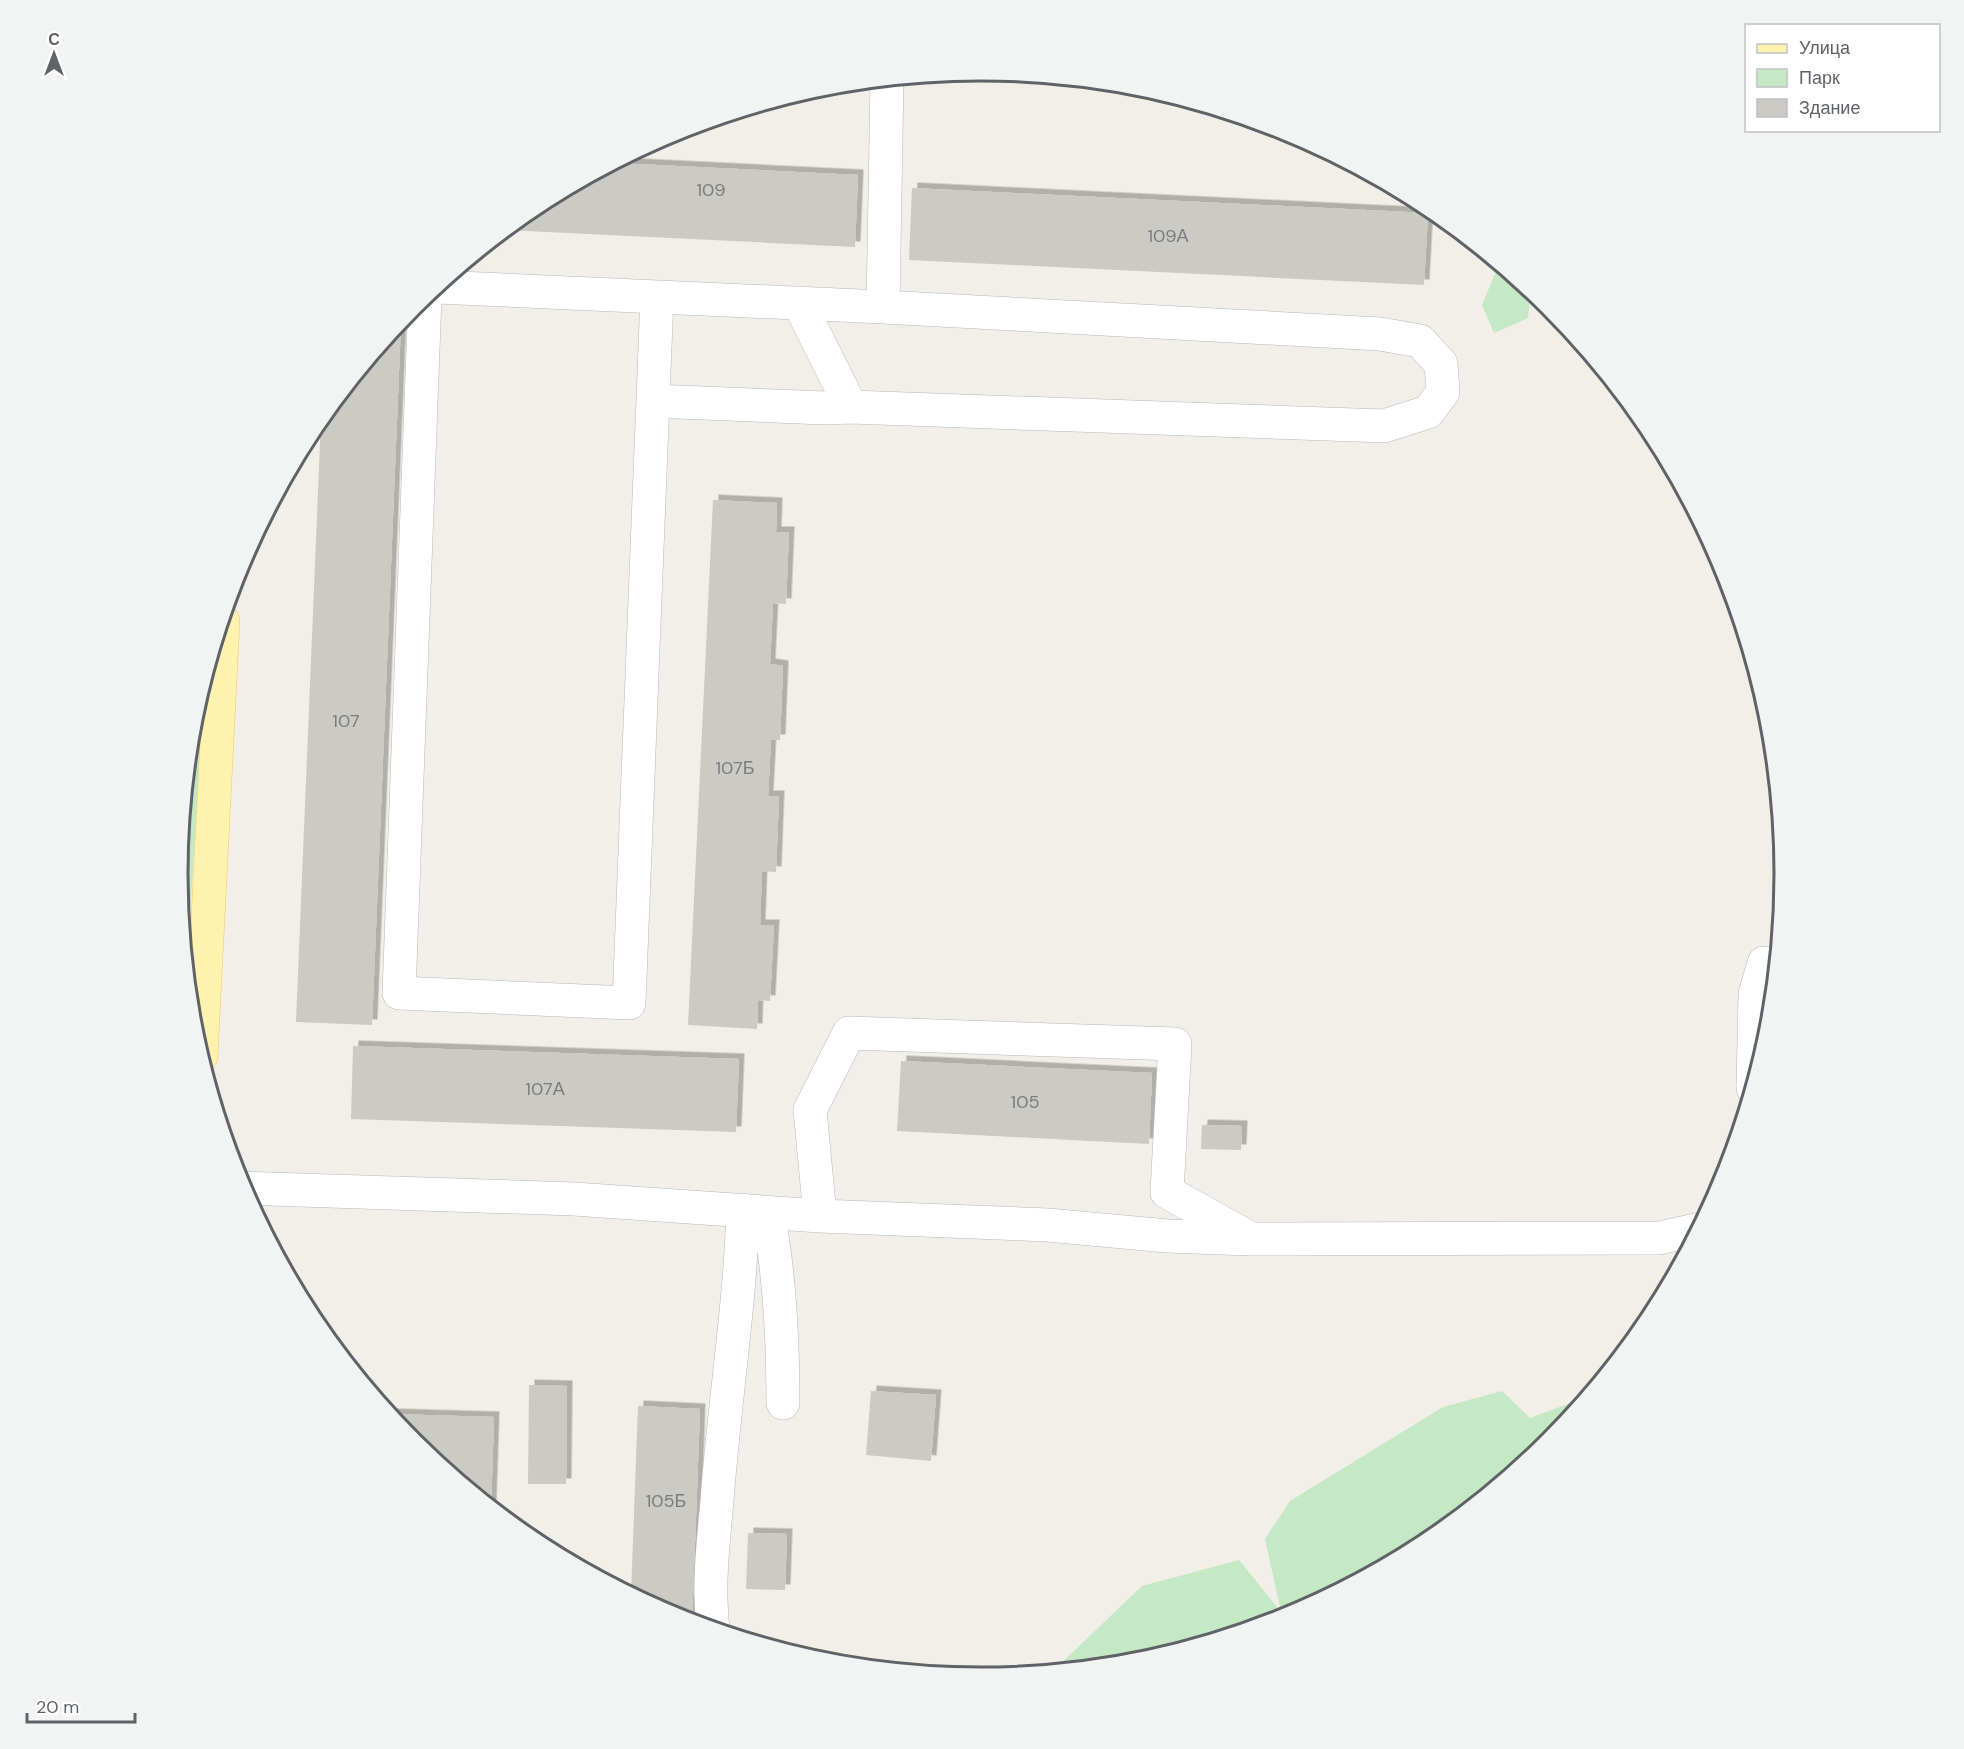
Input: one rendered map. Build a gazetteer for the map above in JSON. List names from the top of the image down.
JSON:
{
  "house_numbers": [
    "109",
    "109А",
    "107",
    "107Б",
    "107А",
    "105",
    "105Б"
  ],
  "legend": ["Улица", "Парк", "Здание"],
  "scale_bar": "20 m",
  "north": "top"
}
